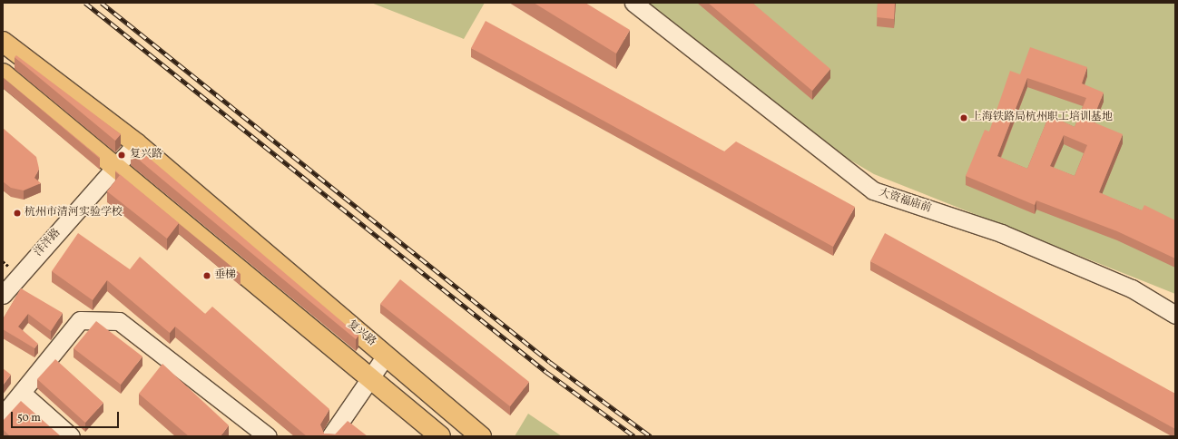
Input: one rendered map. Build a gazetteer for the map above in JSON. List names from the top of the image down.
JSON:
{
  "streets": {
    "main road": ["复兴路"],
    "street": ["大资福庙前", "洋泮路"]
  },
  "crossings": [
    ["洋泮路", "复兴路"]
  ],
  "places": [
    "上海铁路局杭州职工培训基地",
    "复兴路",
    "杭州市清河实验学校",
    "垂梯"
  ],
  "scale_bar": "50 m"
}
